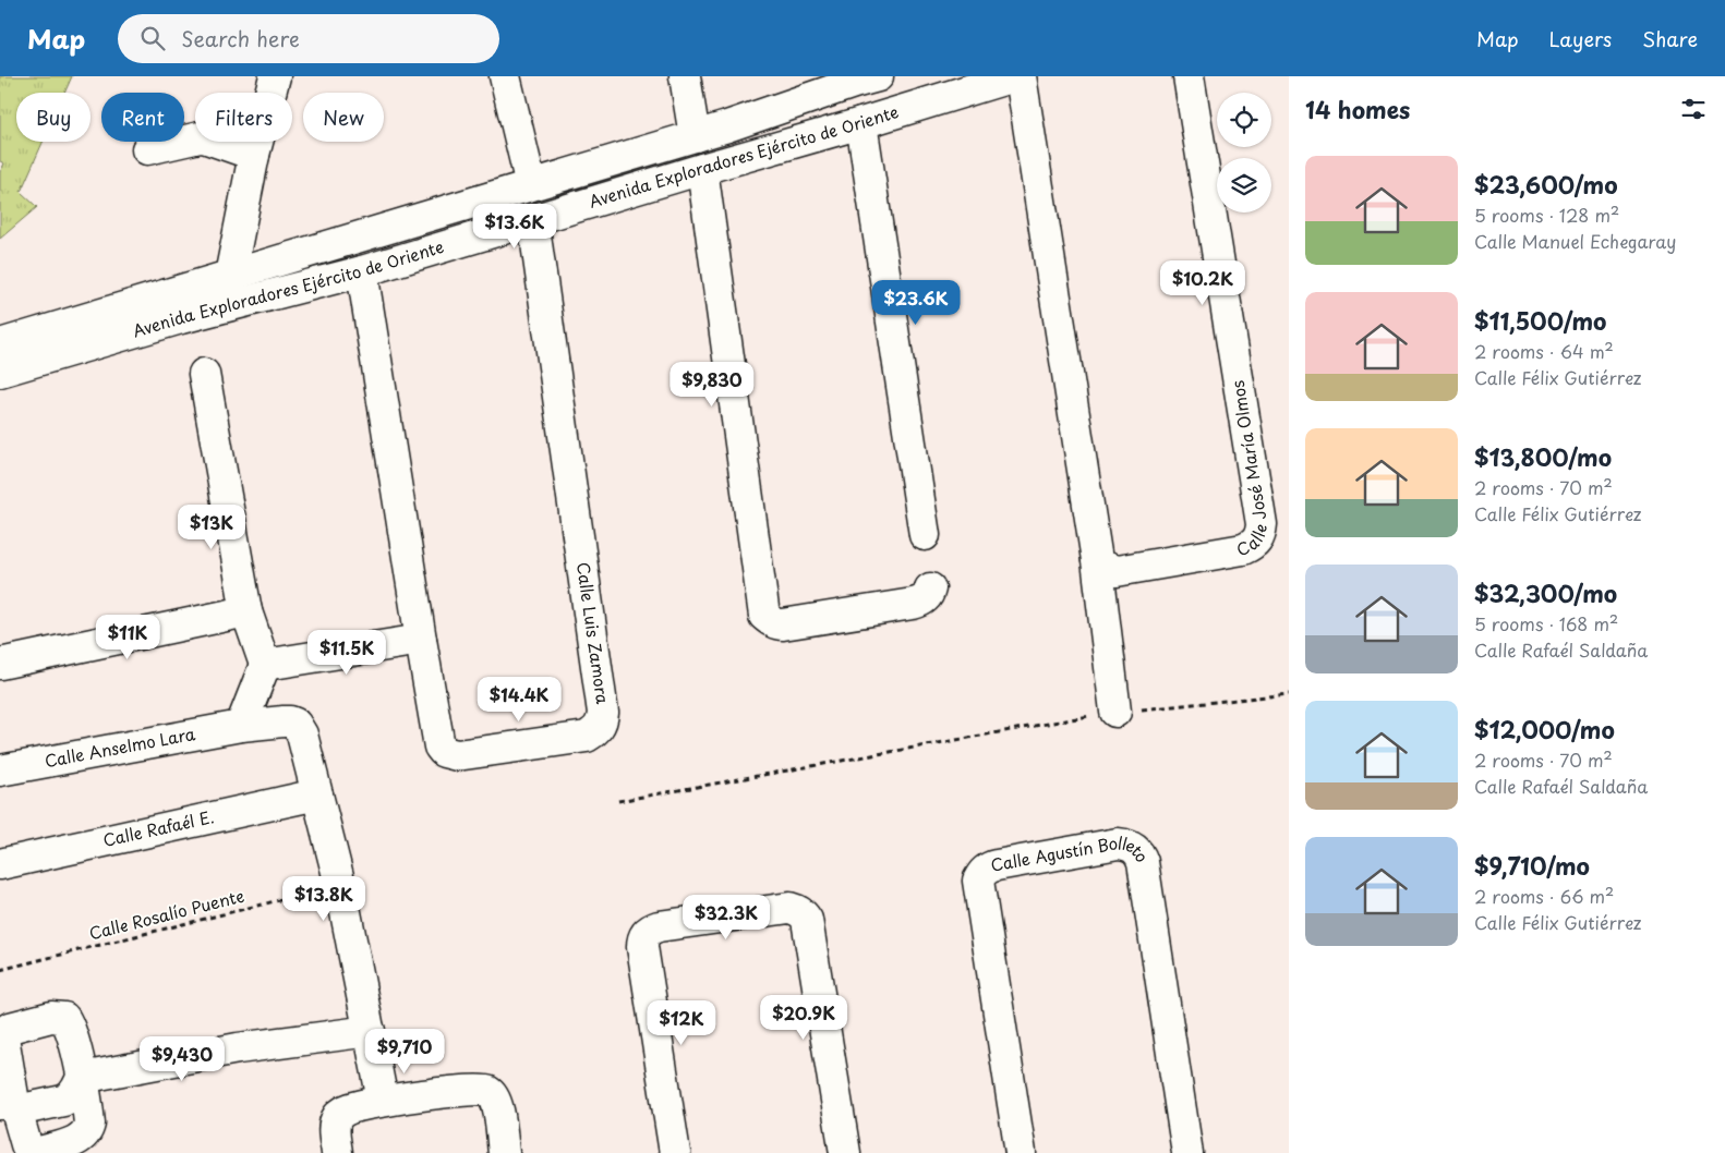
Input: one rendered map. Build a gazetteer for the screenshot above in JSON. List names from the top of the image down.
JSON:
{
  "streets": {
    "street": [
      "Avenida Exploradores Ejército de Oriente",
      "Calle José María Olmos",
      "Calle Luis Zamora",
      "Calle Anselmo Lara",
      "Calle Rafaél E.",
      "Calle Agustín Bolleto"
    ],
    "path": ["Calle Rosalío Puente"]
  },
  "crossings": [
    ["Avenida Exploradores Ejército de Oriente", "Calle Luis Zamora"],
    ["Calle Anselmo Lara", "Calle Rafaél E."]
  ],
  "page": {
    "header": "Map",
    "search": "Search here",
    "nav": ["Map", "Layers", "Share"],
    "heading": "14 homes",
    "chip": [
      "Buy",
      "Rent",
      "Filters",
      "New"
    ],
    "list": [
      {
        "name": "$23,600/mo",
        "note": "5 rooms · 128 m² · Calle Manuel Echegaray"
      },
      {
        "name": "$11,500/mo",
        "note": "2 rooms · 64 m² · Calle Félix Gutiérrez"
      },
      {
        "name": "$13,800/mo",
        "note": "2 rooms · 70 m² · Calle Félix Gutiérrez"
      },
      {
        "name": "$32,300/mo",
        "note": "5 rooms · 168 m² · Calle Rafaél Saldaña"
      },
      {
        "name": "$12,000/mo",
        "note": "2 rooms · 70 m² · Calle Rafaél Saldaña"
      },
      {
        "name": "$9,710/mo",
        "note": "2 rooms · 66 m² · Calle Félix Gutiérrez"
      }
    ],
    "price": [
      "$13.6K",
      "$10.2K",
      "$23.6K",
      "$9,830",
      "$13K",
      "$11K",
      "$11.5K",
      "$14.4K",
      "$13.8K",
      "$32.3K",
      "$20.9K",
      "$12K",
      "$9,710",
      "$9,430"
    ]
  }
}
